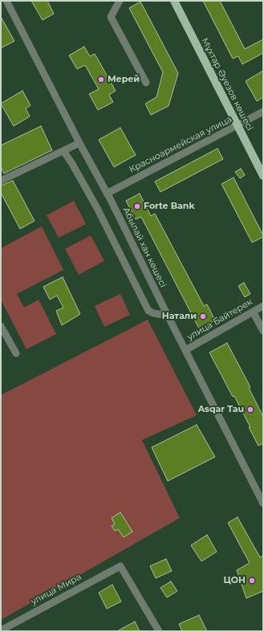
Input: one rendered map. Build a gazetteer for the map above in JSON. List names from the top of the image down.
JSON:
{
  "streets": {
    "main road": ["Мұхтар Әуезов көшесі"],
    "street": [
      "Красноармейская улица",
      "Абылай хан көшесі",
      "улица Байтерек",
      "улица Мира"
    ]
  },
  "crossings": [
    ["Мұхтар Әуезов көшесі", "Красноармейская улица"],
    ["Красноармейская улица", "Абылай хан көшесі"],
    ["Абылай хан көшесі", "улица Байтерек"]
  ],
  "places": [
    "Мерей",
    "Forte Bank",
    "Натали",
    "Asqar Tau",
    "ЦОН"
  ]
}
